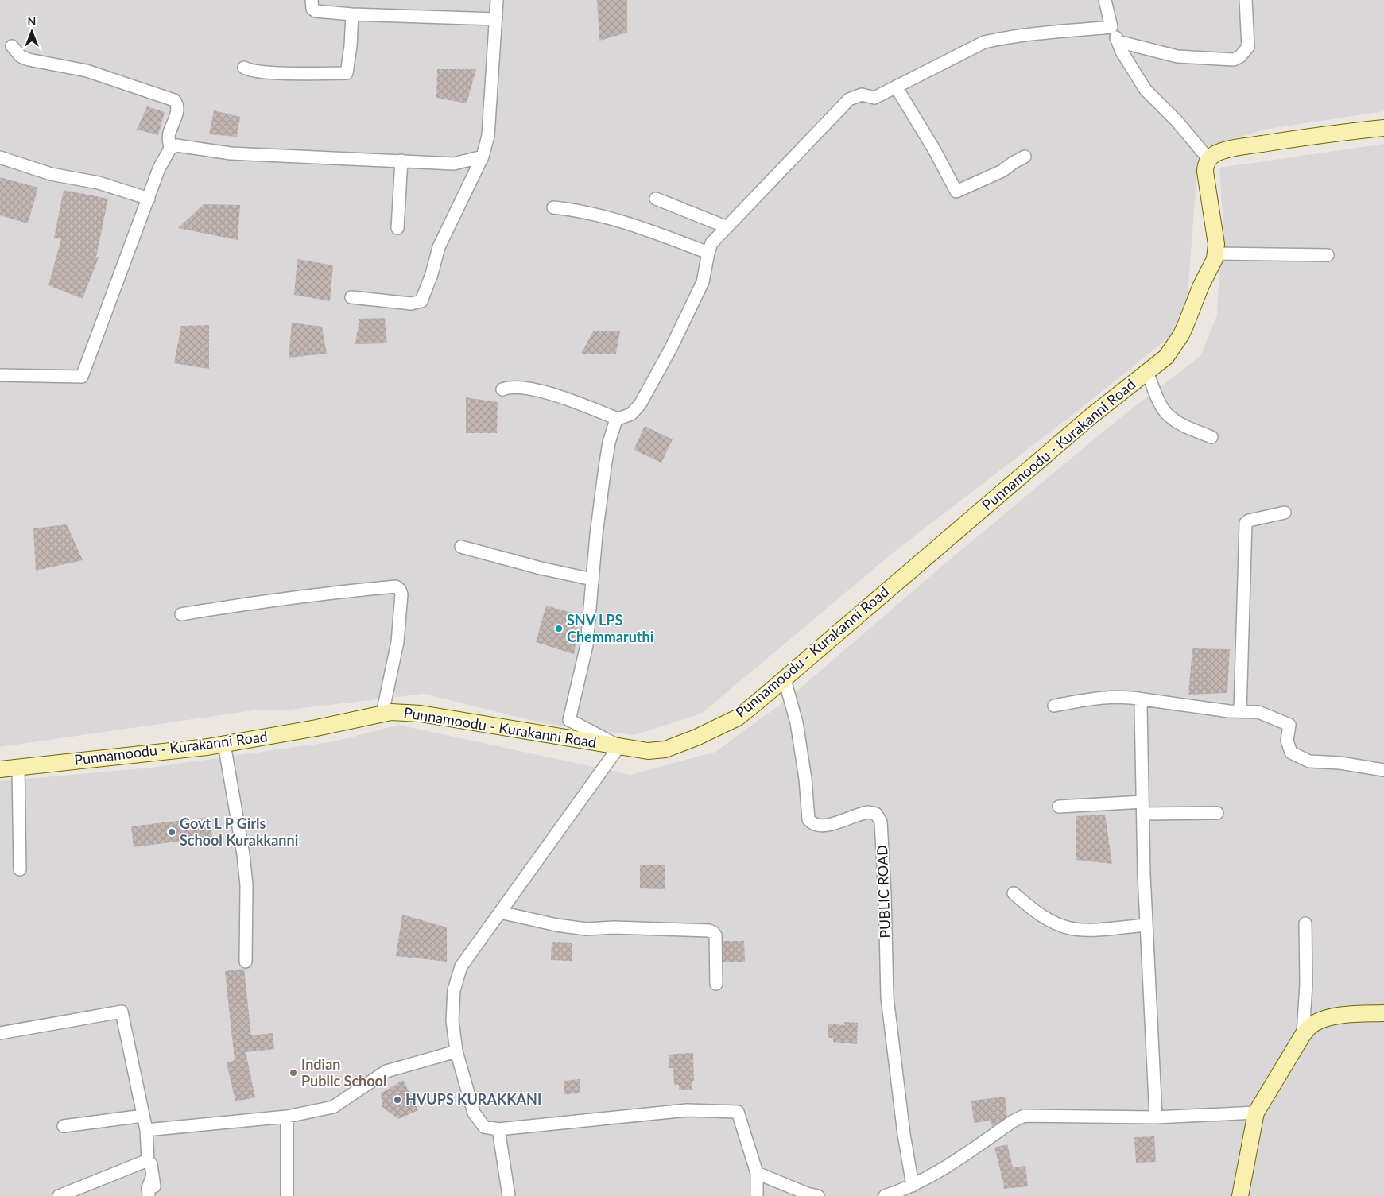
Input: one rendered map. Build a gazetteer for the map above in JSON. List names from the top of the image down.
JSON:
{
  "streets": {
    "main road": ["Punnamoodu - Kurakanni Road"],
    "street": ["PUBLIC ROAD"]
  },
  "crossings": [
    ["Punnamoodu - Kurakanni Road", "PUBLIC ROAD"]
  ],
  "places": [
    "SNV LPS Chemmaruthi",
    "Govt L P Girls School Kurakkanni",
    "Indian Public School",
    "HVUPS KURAKKANI"
  ],
  "north": "top"
}
